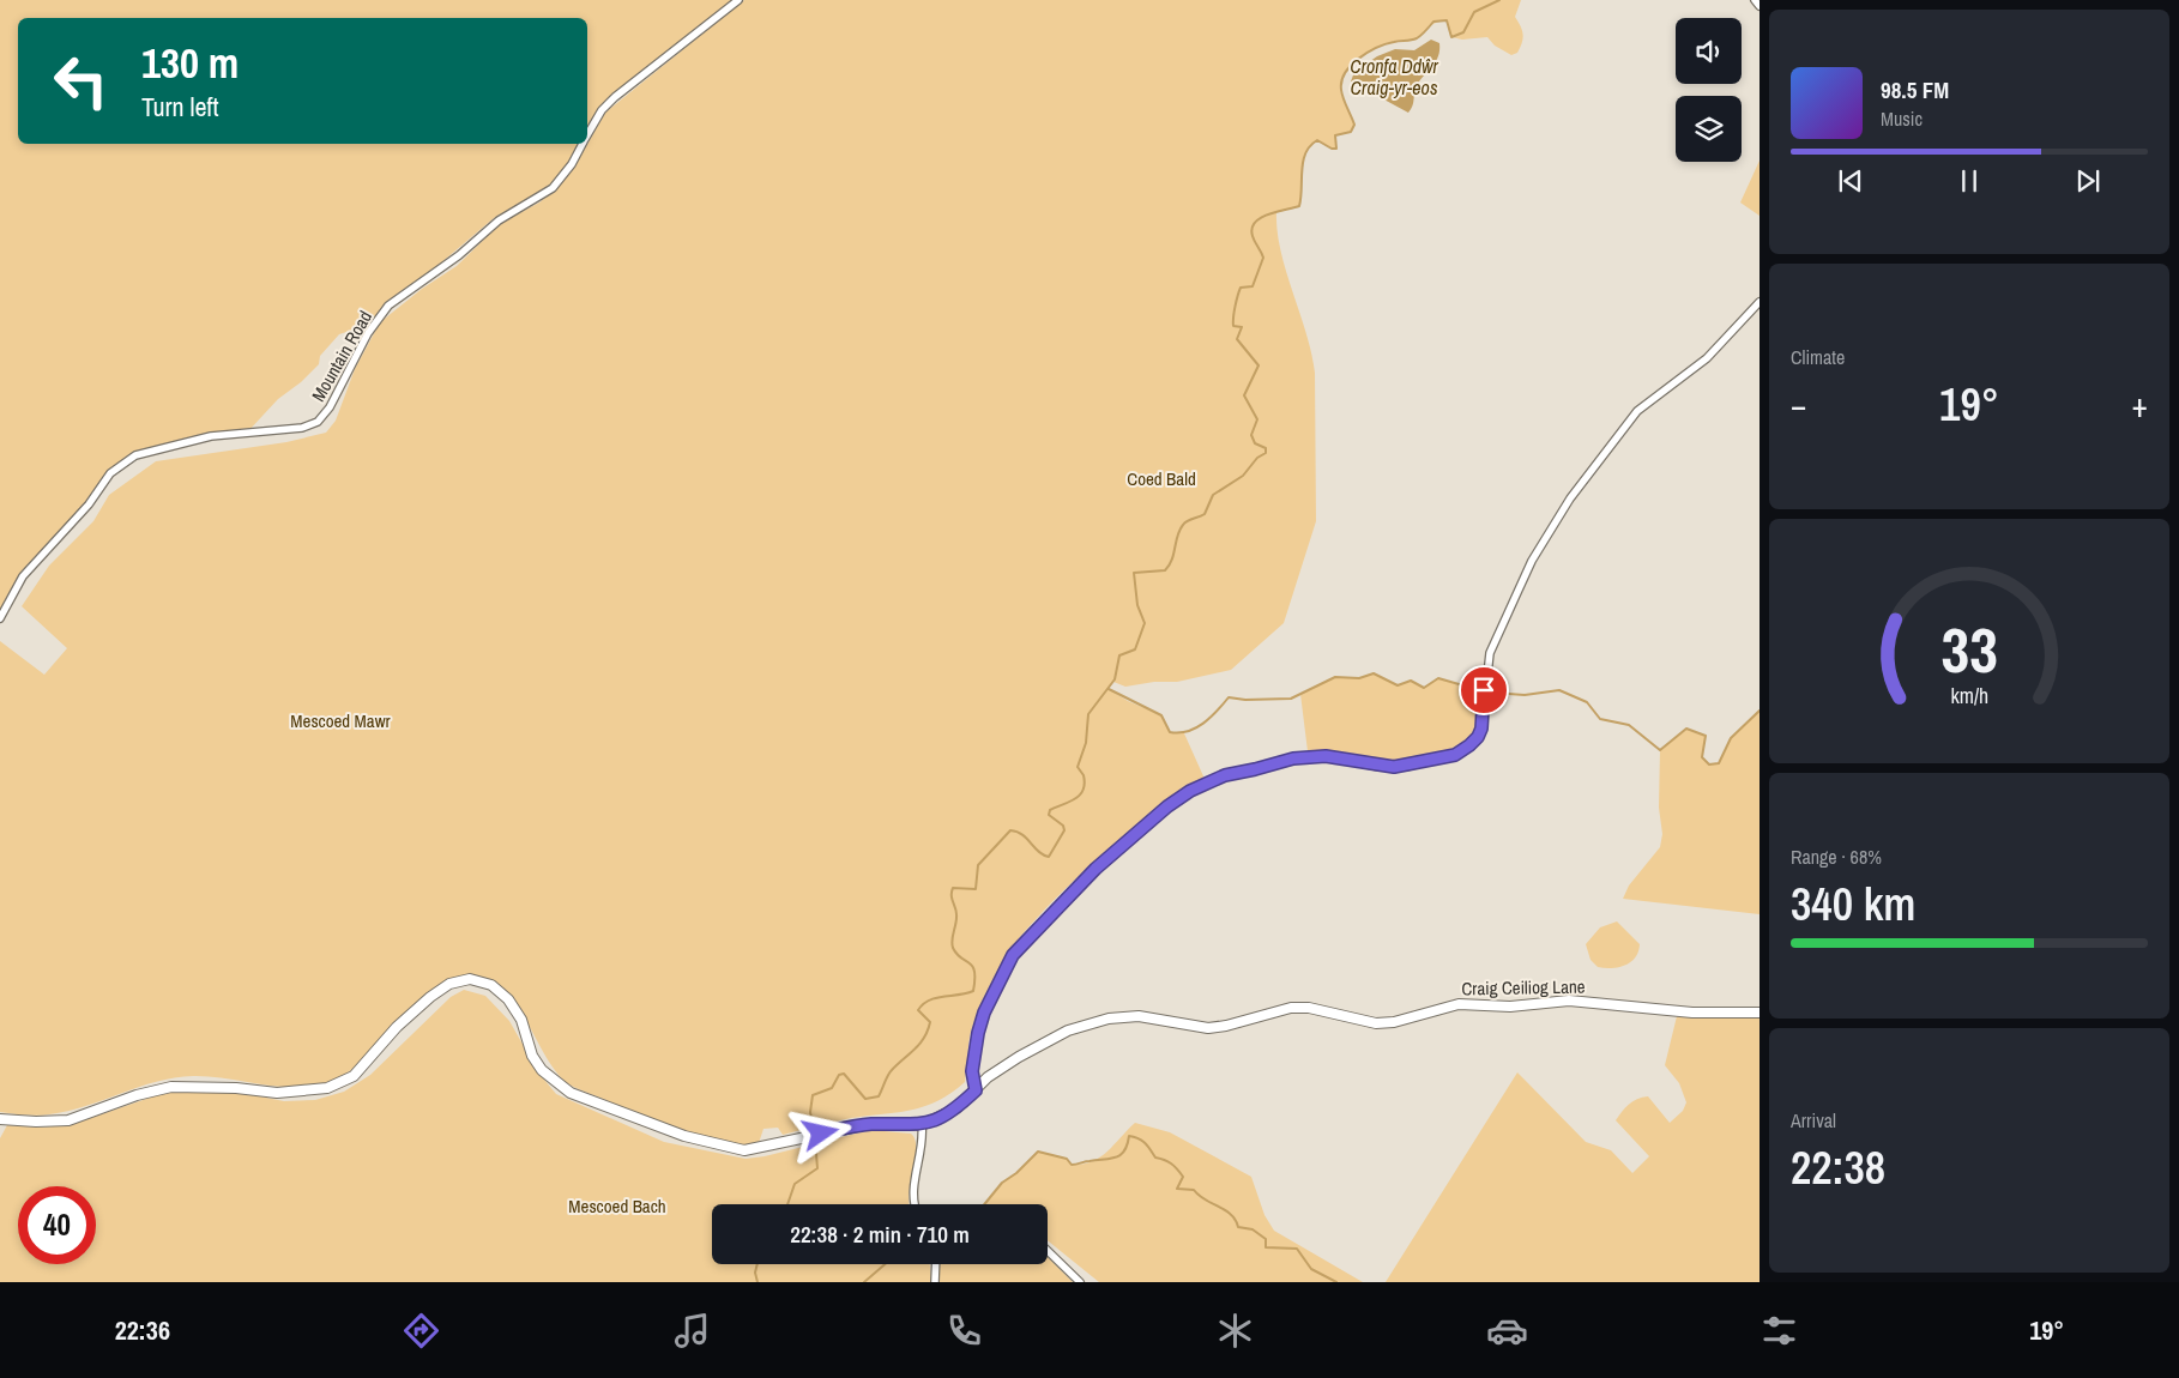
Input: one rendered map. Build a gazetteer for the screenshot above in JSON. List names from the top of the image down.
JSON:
{
  "streets": {
    "street": ["Mountain Road", "Craig Ceiliog Lane"]
  },
  "water": ["Cronfa Ddŵr Craig-yr-eos"],
  "parks": ["Coed Bald", "Mescoed Mawr", "Mescoed Bach"],
  "page": {
    "turn": ["130 m", "Turn left"],
    "song": ["98.5 FM", "Music"],
    "tile": [
      "Climate",
      ["Range · 68%", "340 km"],
      ["Arrival", "22:38"]
    ],
    "heat": ["−", "19°", "+"],
    "limit": "40",
    "trip": "22:38 · 2 min · 710 m",
    "tabs": ["22:36", "19°"],
    "gauge": ["33", "km/h"]
  }
}
